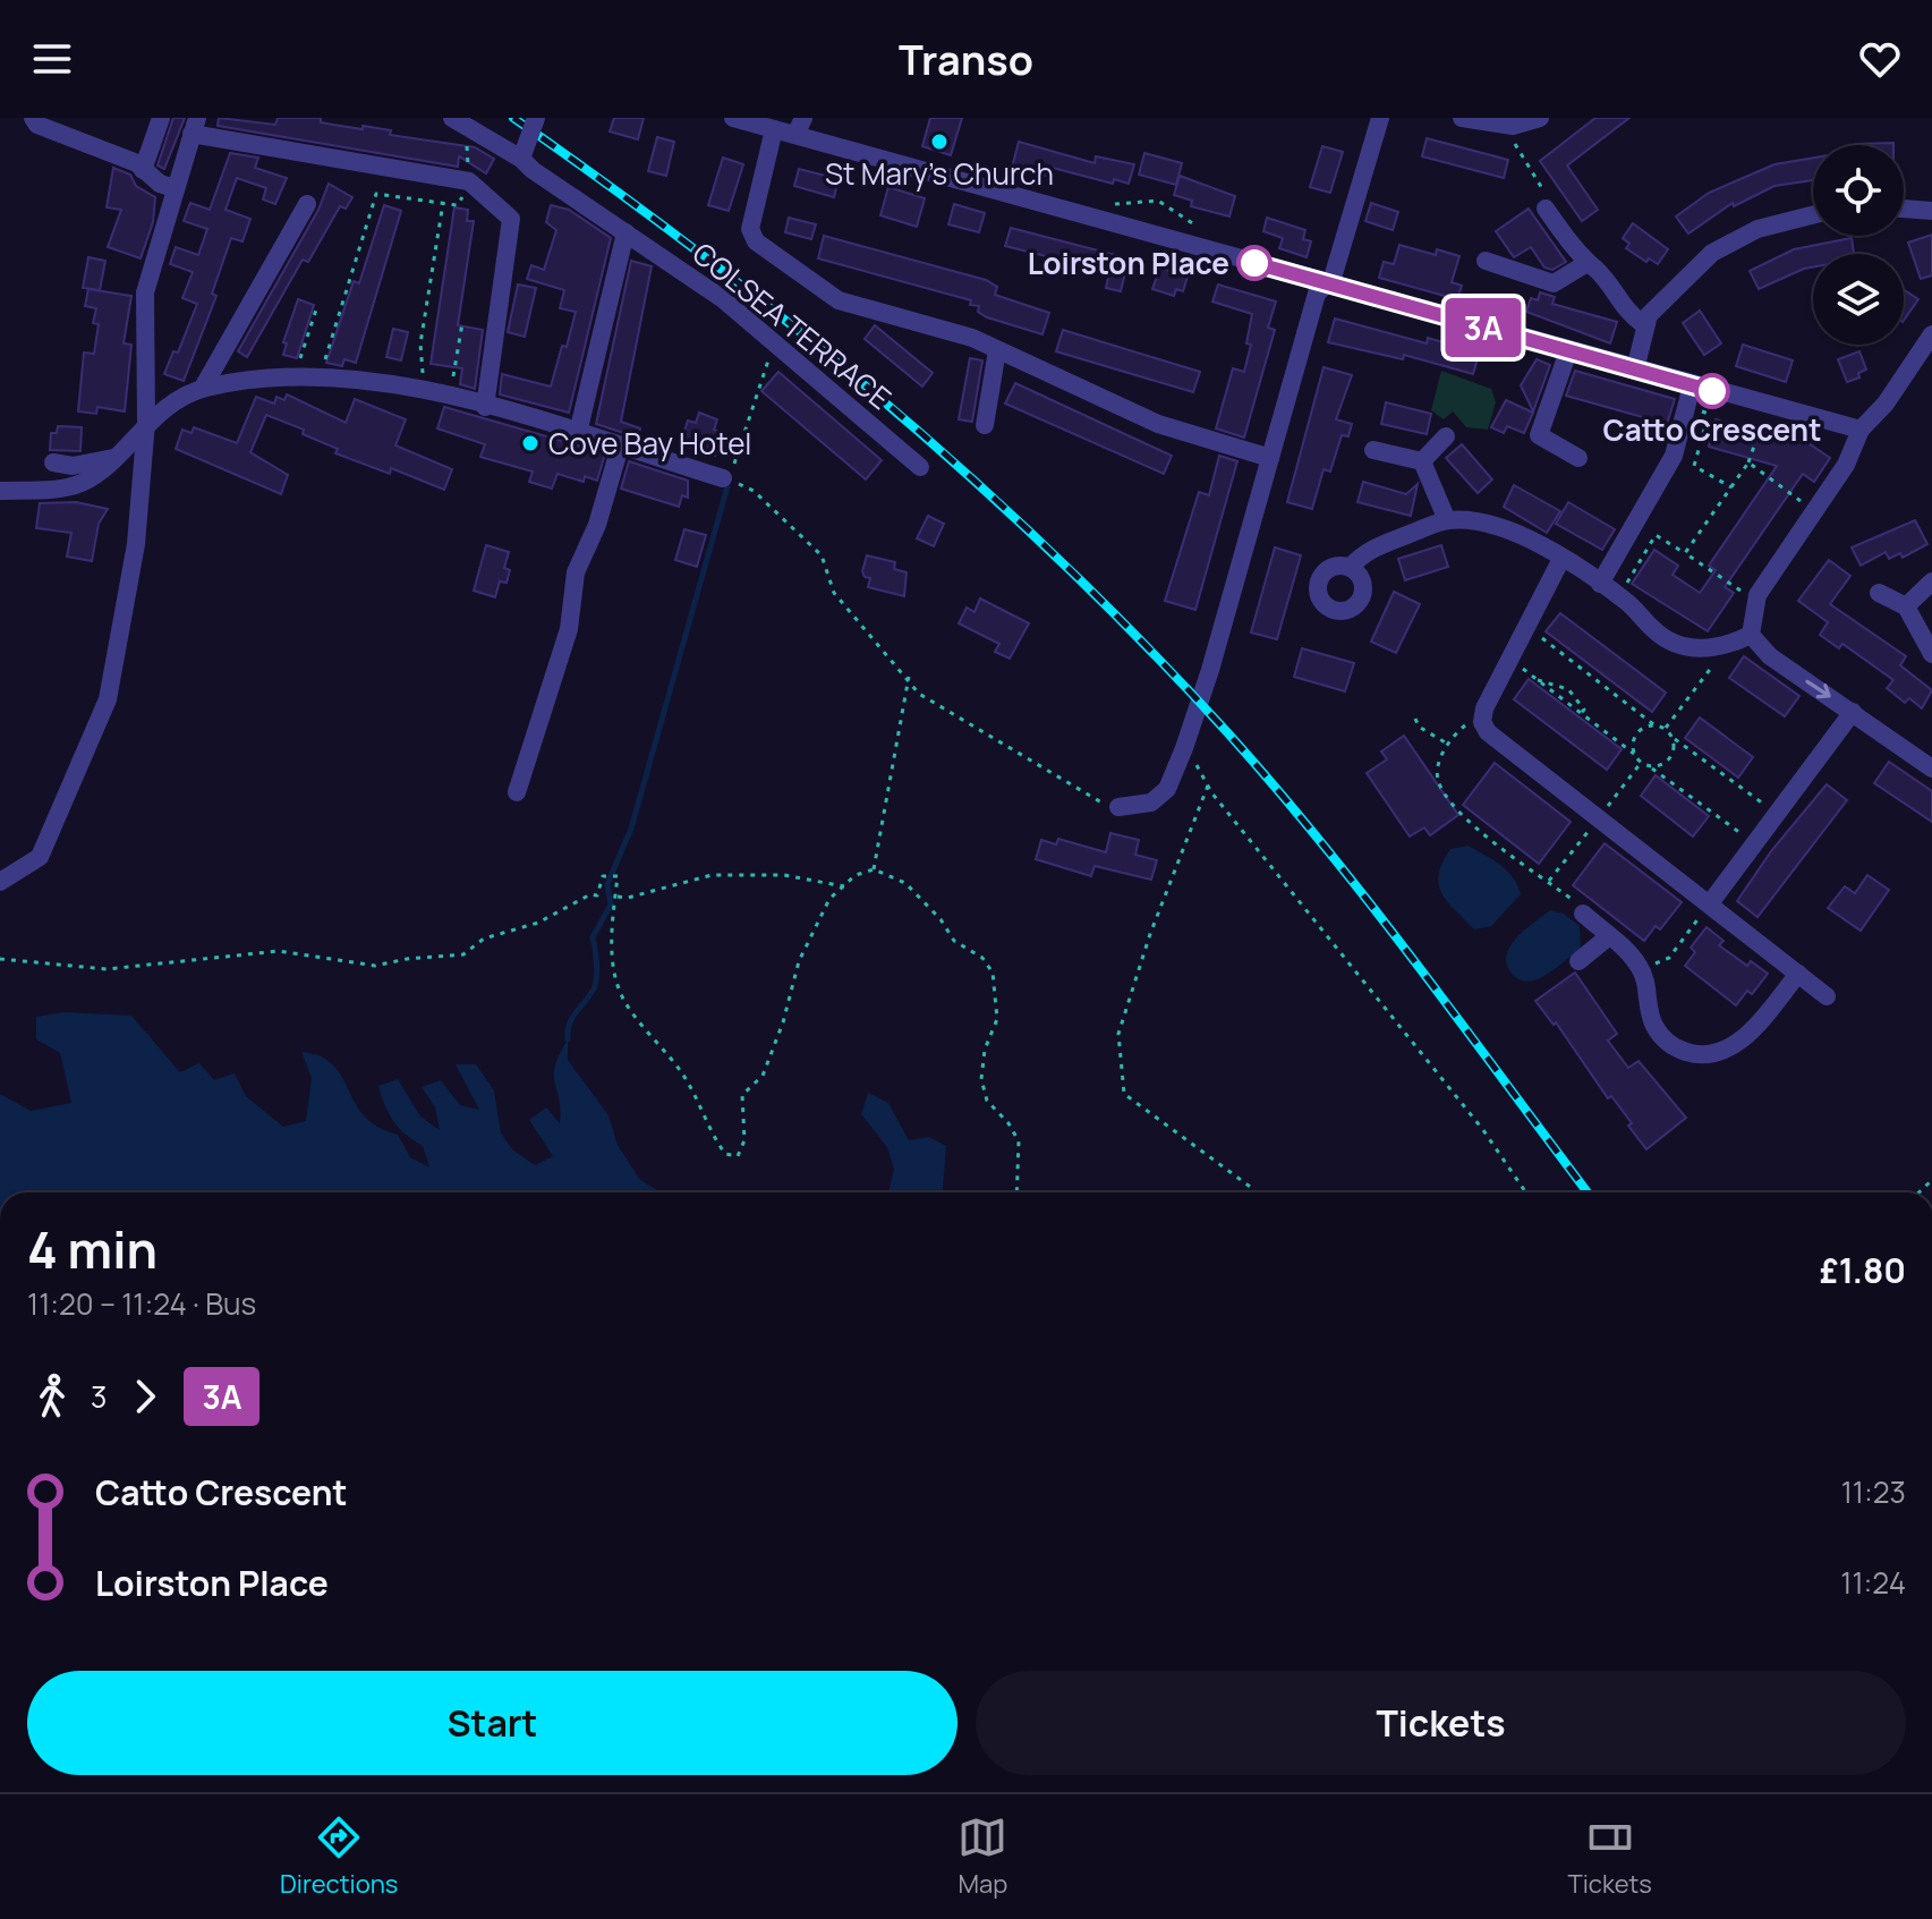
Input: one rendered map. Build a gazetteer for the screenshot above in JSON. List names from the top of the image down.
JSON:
{
  "streets": {
    "street": ["COLSEA TERRACE"]
  },
  "places": [
    "St Mary's Church",
    "Loirston Place",
    "Catto Crescent",
    "Cove Bay Hotel"
  ],
  "lines": ["bus line 3A"],
  "page": {
    "header": "Transo",
    "on_map": "3A",
    "heading": ["4 min", "11:20 – 11:24 · Bus", "£1.80"],
    "legs": ["3", "3A"],
    "list": [
      {
        "name": "Catto Crescent",
        "value": "11:23"
      },
      {
        "name": "Loirston Place",
        "value": "11:24"
      }
    ],
    "buttons": ["Start", "Tickets"],
    "tabs": ["Directions", "Map", "Tickets"]
  }
}
